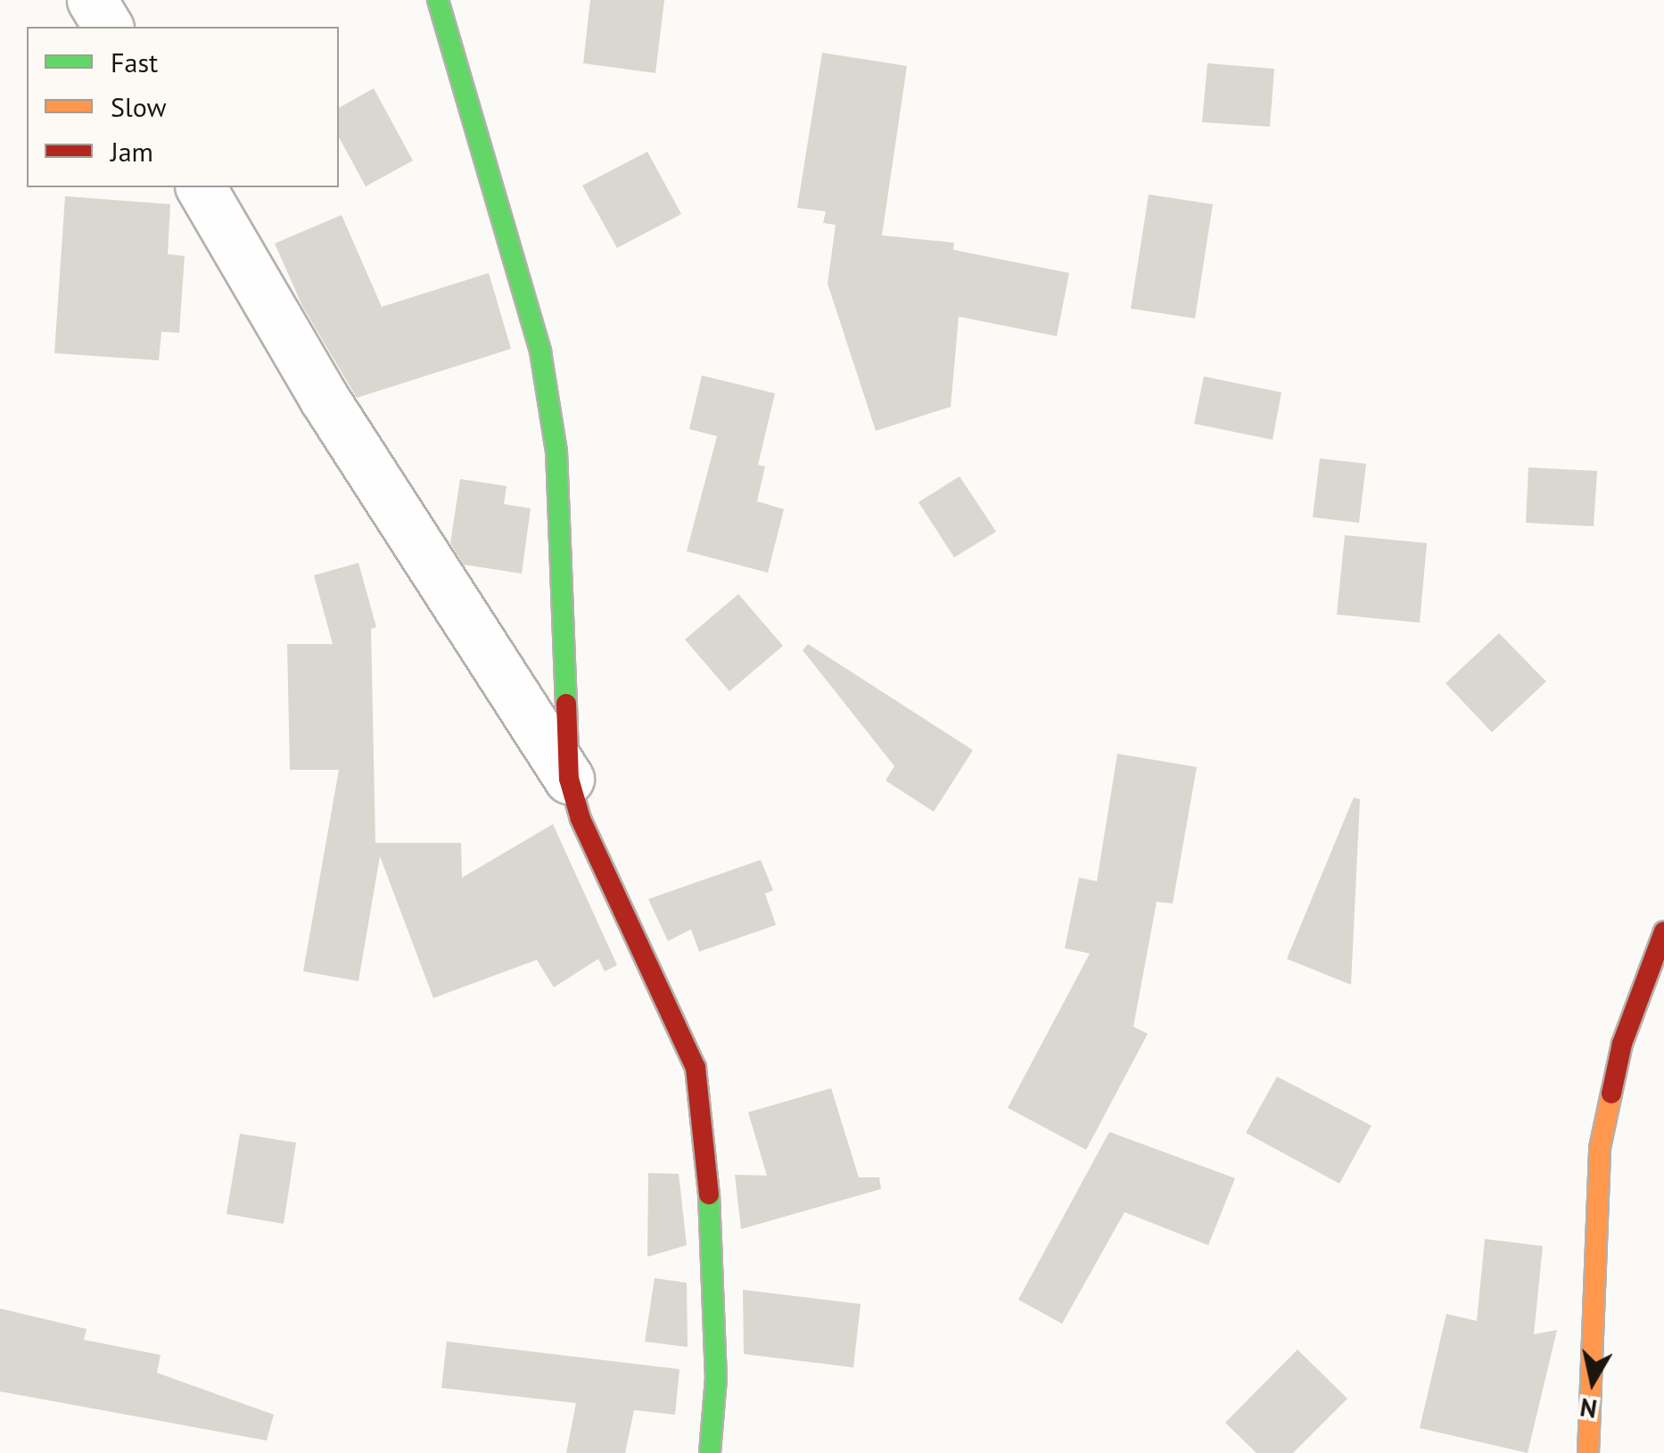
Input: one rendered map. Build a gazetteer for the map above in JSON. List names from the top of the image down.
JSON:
{
  "legend": ["Fast", "Slow", "Jam"],
  "north": "bottom"
}
